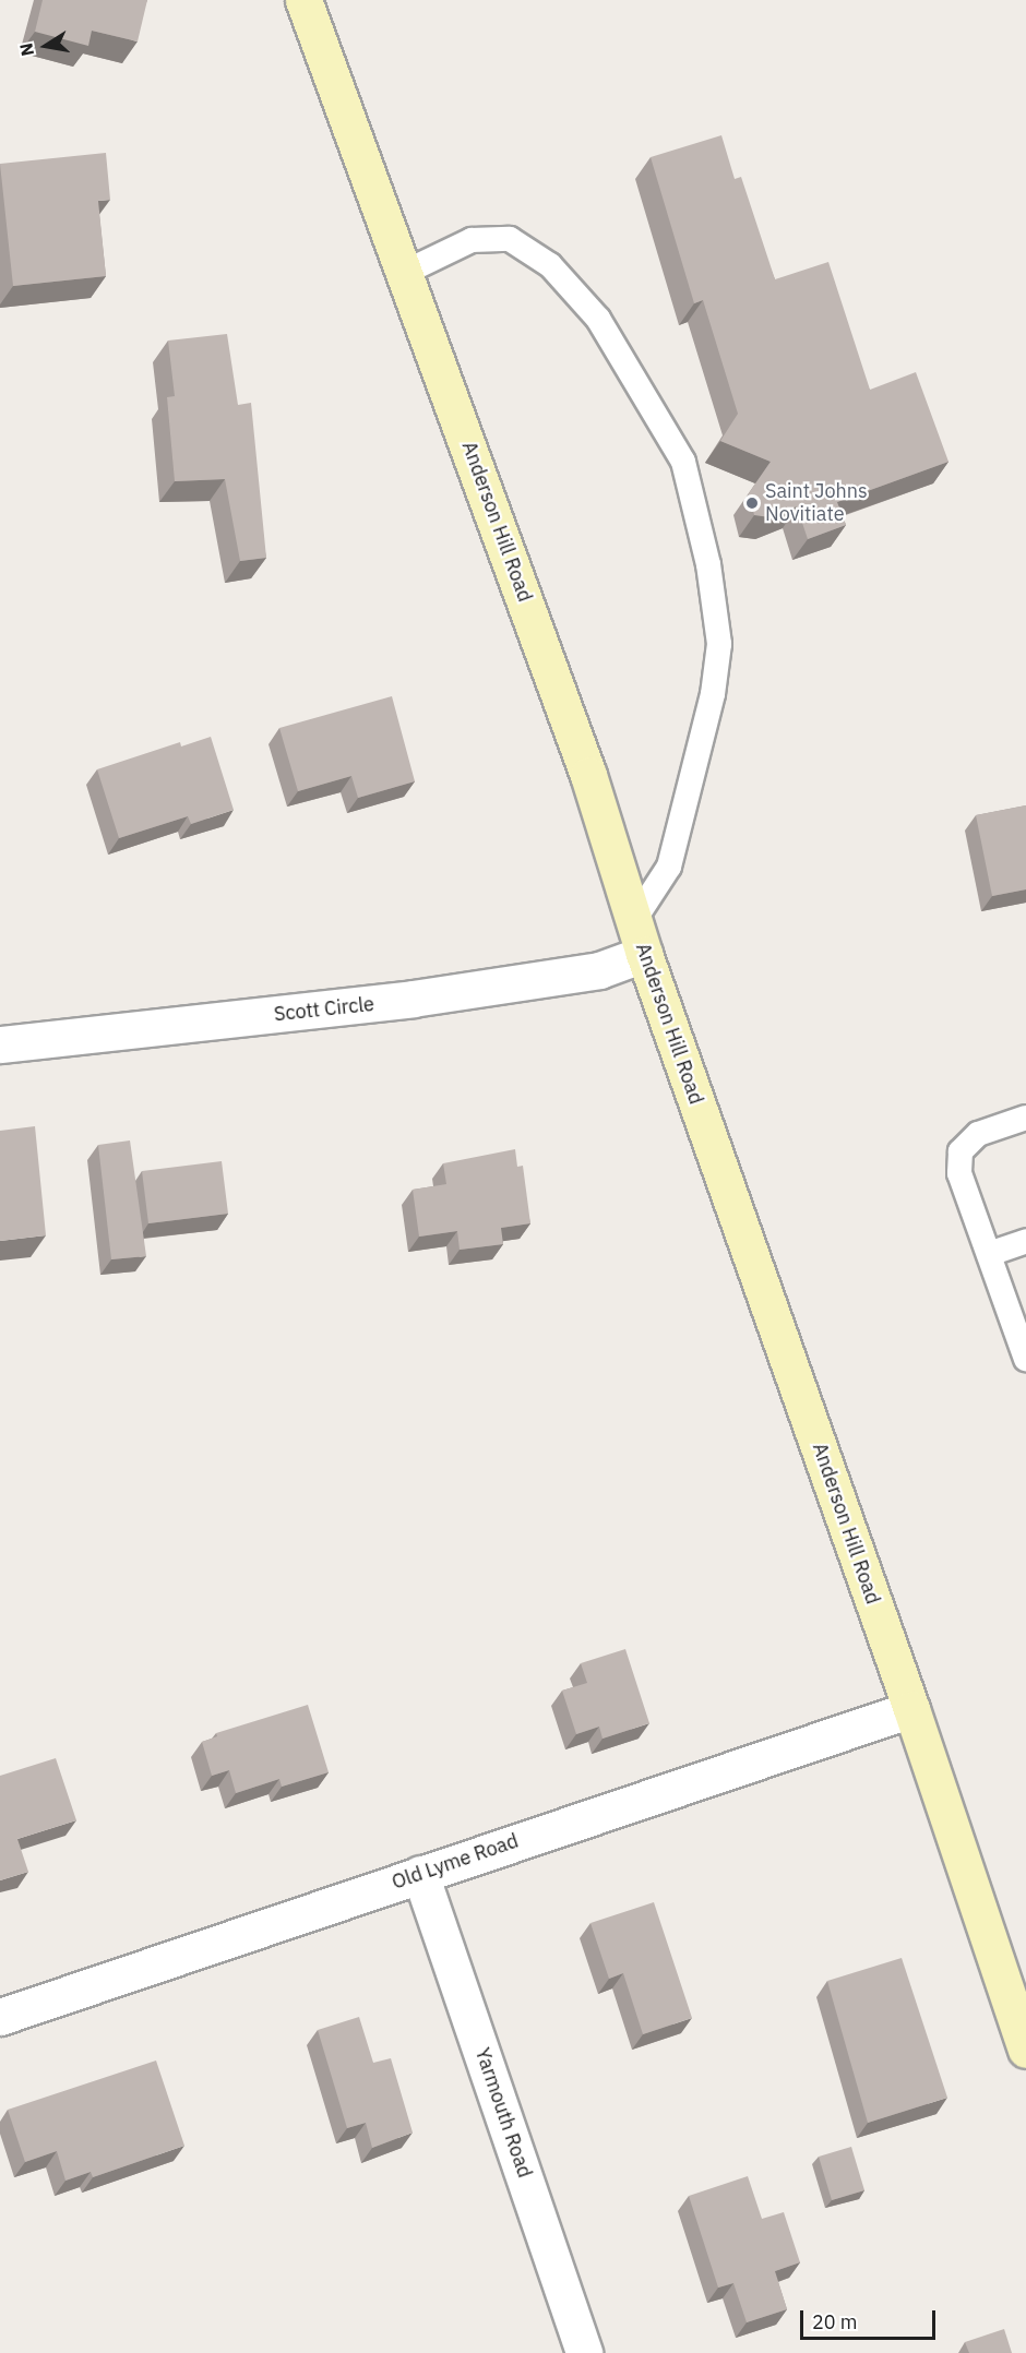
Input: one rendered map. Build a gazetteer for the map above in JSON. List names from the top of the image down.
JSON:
{
  "streets": {
    "main road": ["Anderson Hill Road"],
    "street": ["Scott Circle", "Old Lyme Road", "Yarmouth Road"]
  },
  "crossings": [
    ["Anderson Hill Road", "Scott Circle"],
    ["Anderson Hill Road", "Old Lyme Road"],
    ["Old Lyme Road", "Yarmouth Road"]
  ],
  "places": ["Saint Johns Novitiate"],
  "scale_bar": "20 m",
  "north": "left"
}
